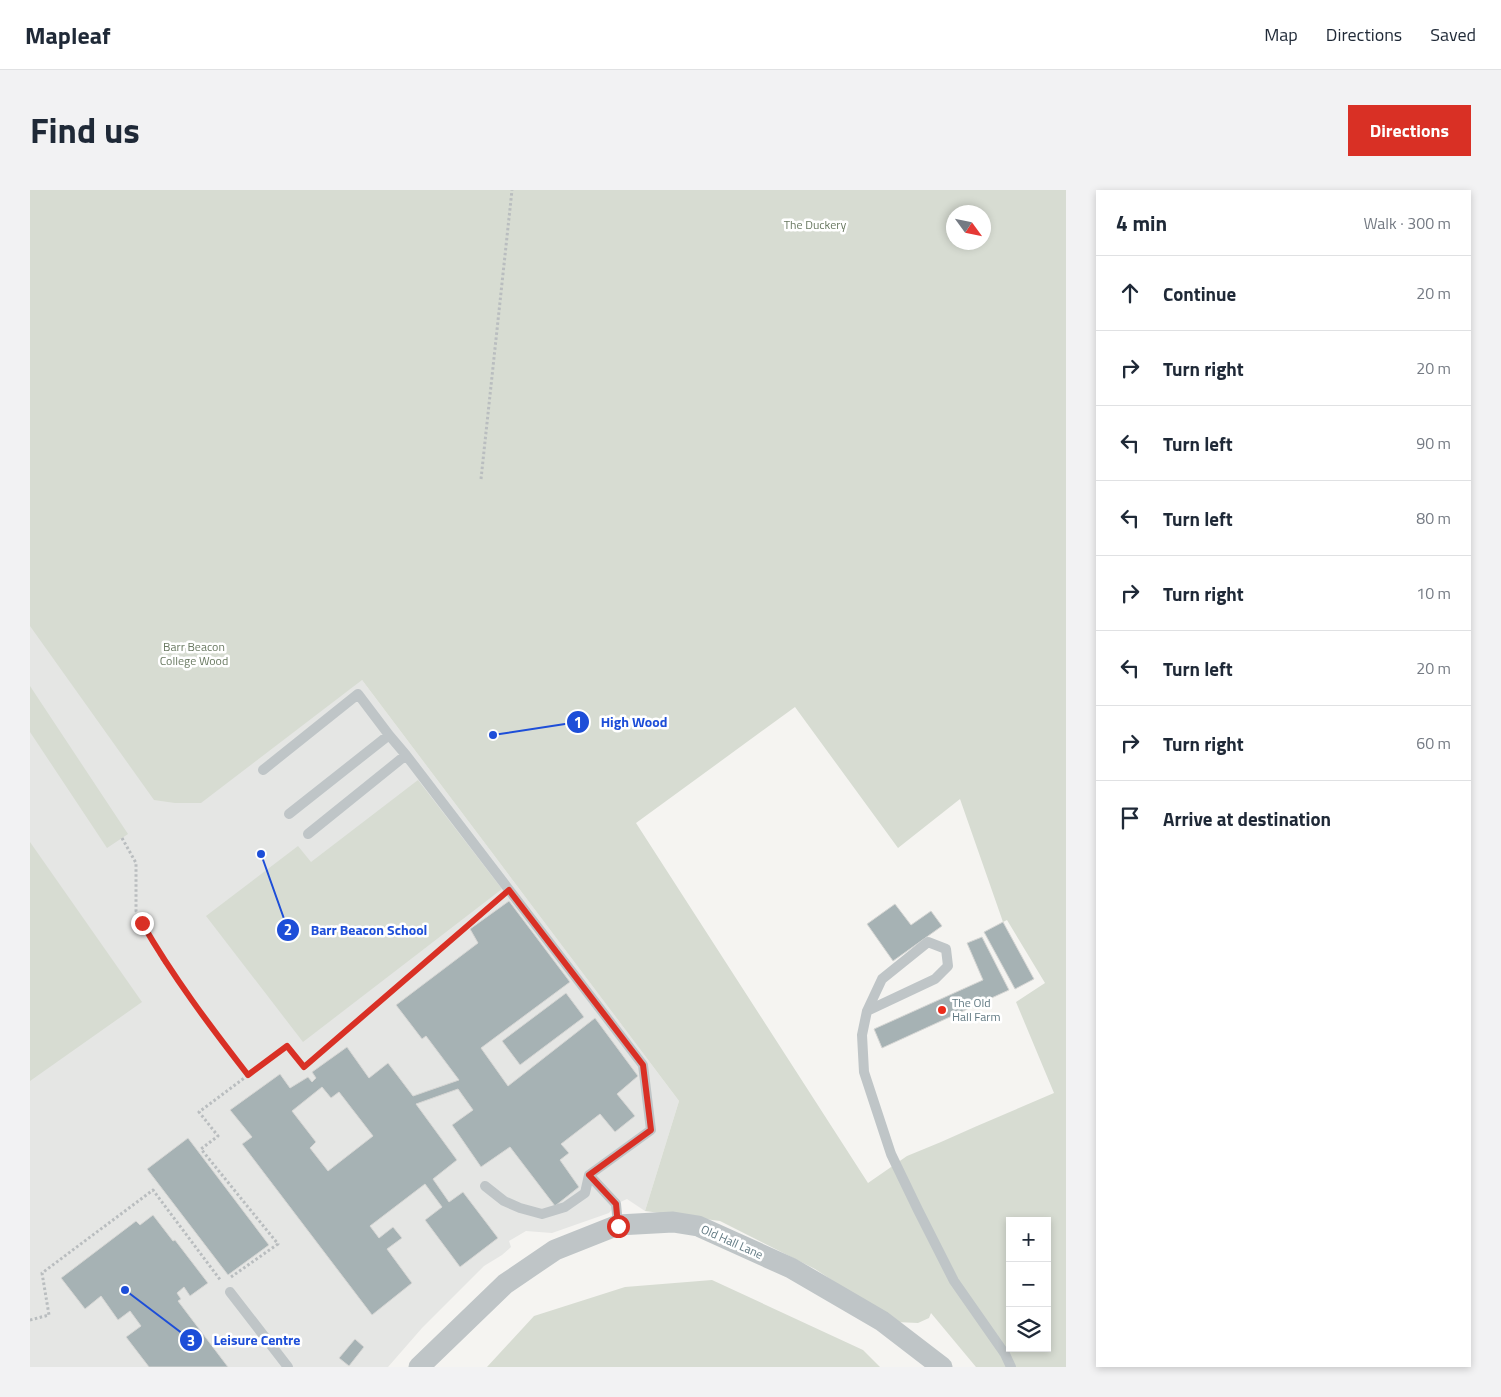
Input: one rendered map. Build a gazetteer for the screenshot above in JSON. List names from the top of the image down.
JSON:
{
  "streets": {
    "street": ["Old Hall Lane"]
  },
  "parks": ["The Duckery", "Barr Beacon College Wood"],
  "places": [
    "High Wood",
    "Barr Beacon School",
    "The Old Hall Farm",
    "Leisure Centre"
  ],
  "north": "bottom right",
  "page": {
    "header": "Mapleaf",
    "nav": ["Map", "Directions", "Saved"],
    "title": "Find us",
    "buttons": "Directions",
    "heading": ["4 min", "Walk · 300 m"],
    "list": [
      ["Continue", "20 m"],
      ["Turn right", "20 m"],
      ["Turn left", "90 m"],
      ["Turn left", "80 m"],
      ["Turn right", "10 m"],
      ["Turn left", "20 m"],
      ["Turn right", "60 m"],
      "Arrive at destination"
    ],
    "map_buttons": ["+", "−"]
  }
}
